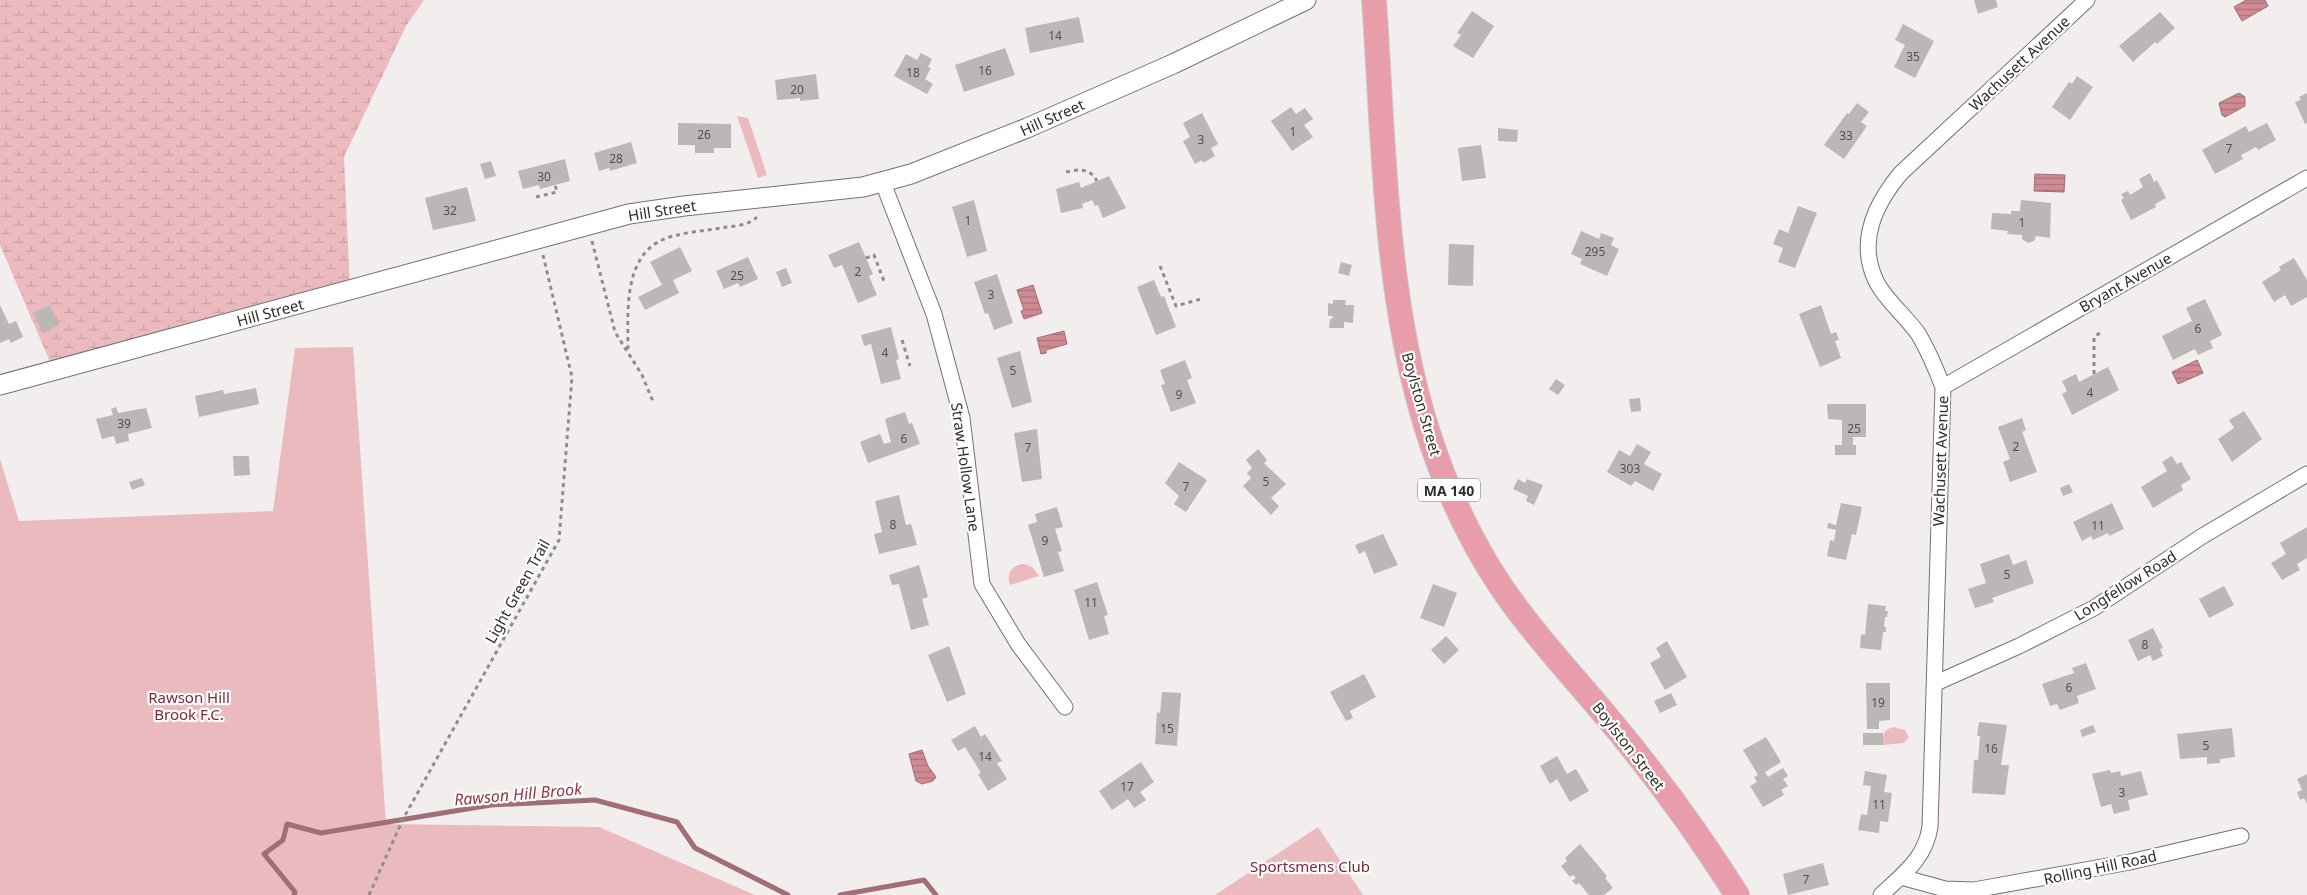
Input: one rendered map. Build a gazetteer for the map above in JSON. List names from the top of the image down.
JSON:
{
  "streets": {
    "main road": ["Boylston Street", "MA 140"],
    "street": [
      "Wachusett Avenue",
      "Hill Street",
      "Bryant Avenue",
      "Straw Hollow Lane",
      "Longfellow Road",
      "Rolling Hill Road"
    ],
    "path": ["Light Green Trail"]
  },
  "crossings": [
    ["Wachusett Avenue", "Bryant Avenue"],
    ["Wachusett Avenue", "Longfellow Road"],
    ["Wachusett Avenue", "Rolling Hill Road"],
    ["Hill Street", "Straw Hollow Lane"],
    ["Hill Street", "Light Green Trail"]
  ],
  "water": ["Rawson Hill Brook"],
  "parks": ["Rawson Hill Brook F.C.", "Sportsmens Club"],
  "house_numbers": [
    "14",
    "35",
    "16",
    "18",
    "20",
    "1",
    "26",
    "33",
    "3",
    "7",
    "28",
    "30",
    "32",
    "1",
    "1",
    "295",
    "2",
    "25",
    "3",
    "6",
    "4",
    "5",
    "4",
    "9",
    "39",
    "25",
    "6",
    "2",
    "7",
    "303",
    "5",
    "7",
    "8",
    "11",
    "9",
    "5",
    "11",
    "8",
    "6",
    "19",
    "15",
    "5",
    "16",
    "14",
    "17",
    "3",
    "11",
    "7"
  ]
}
